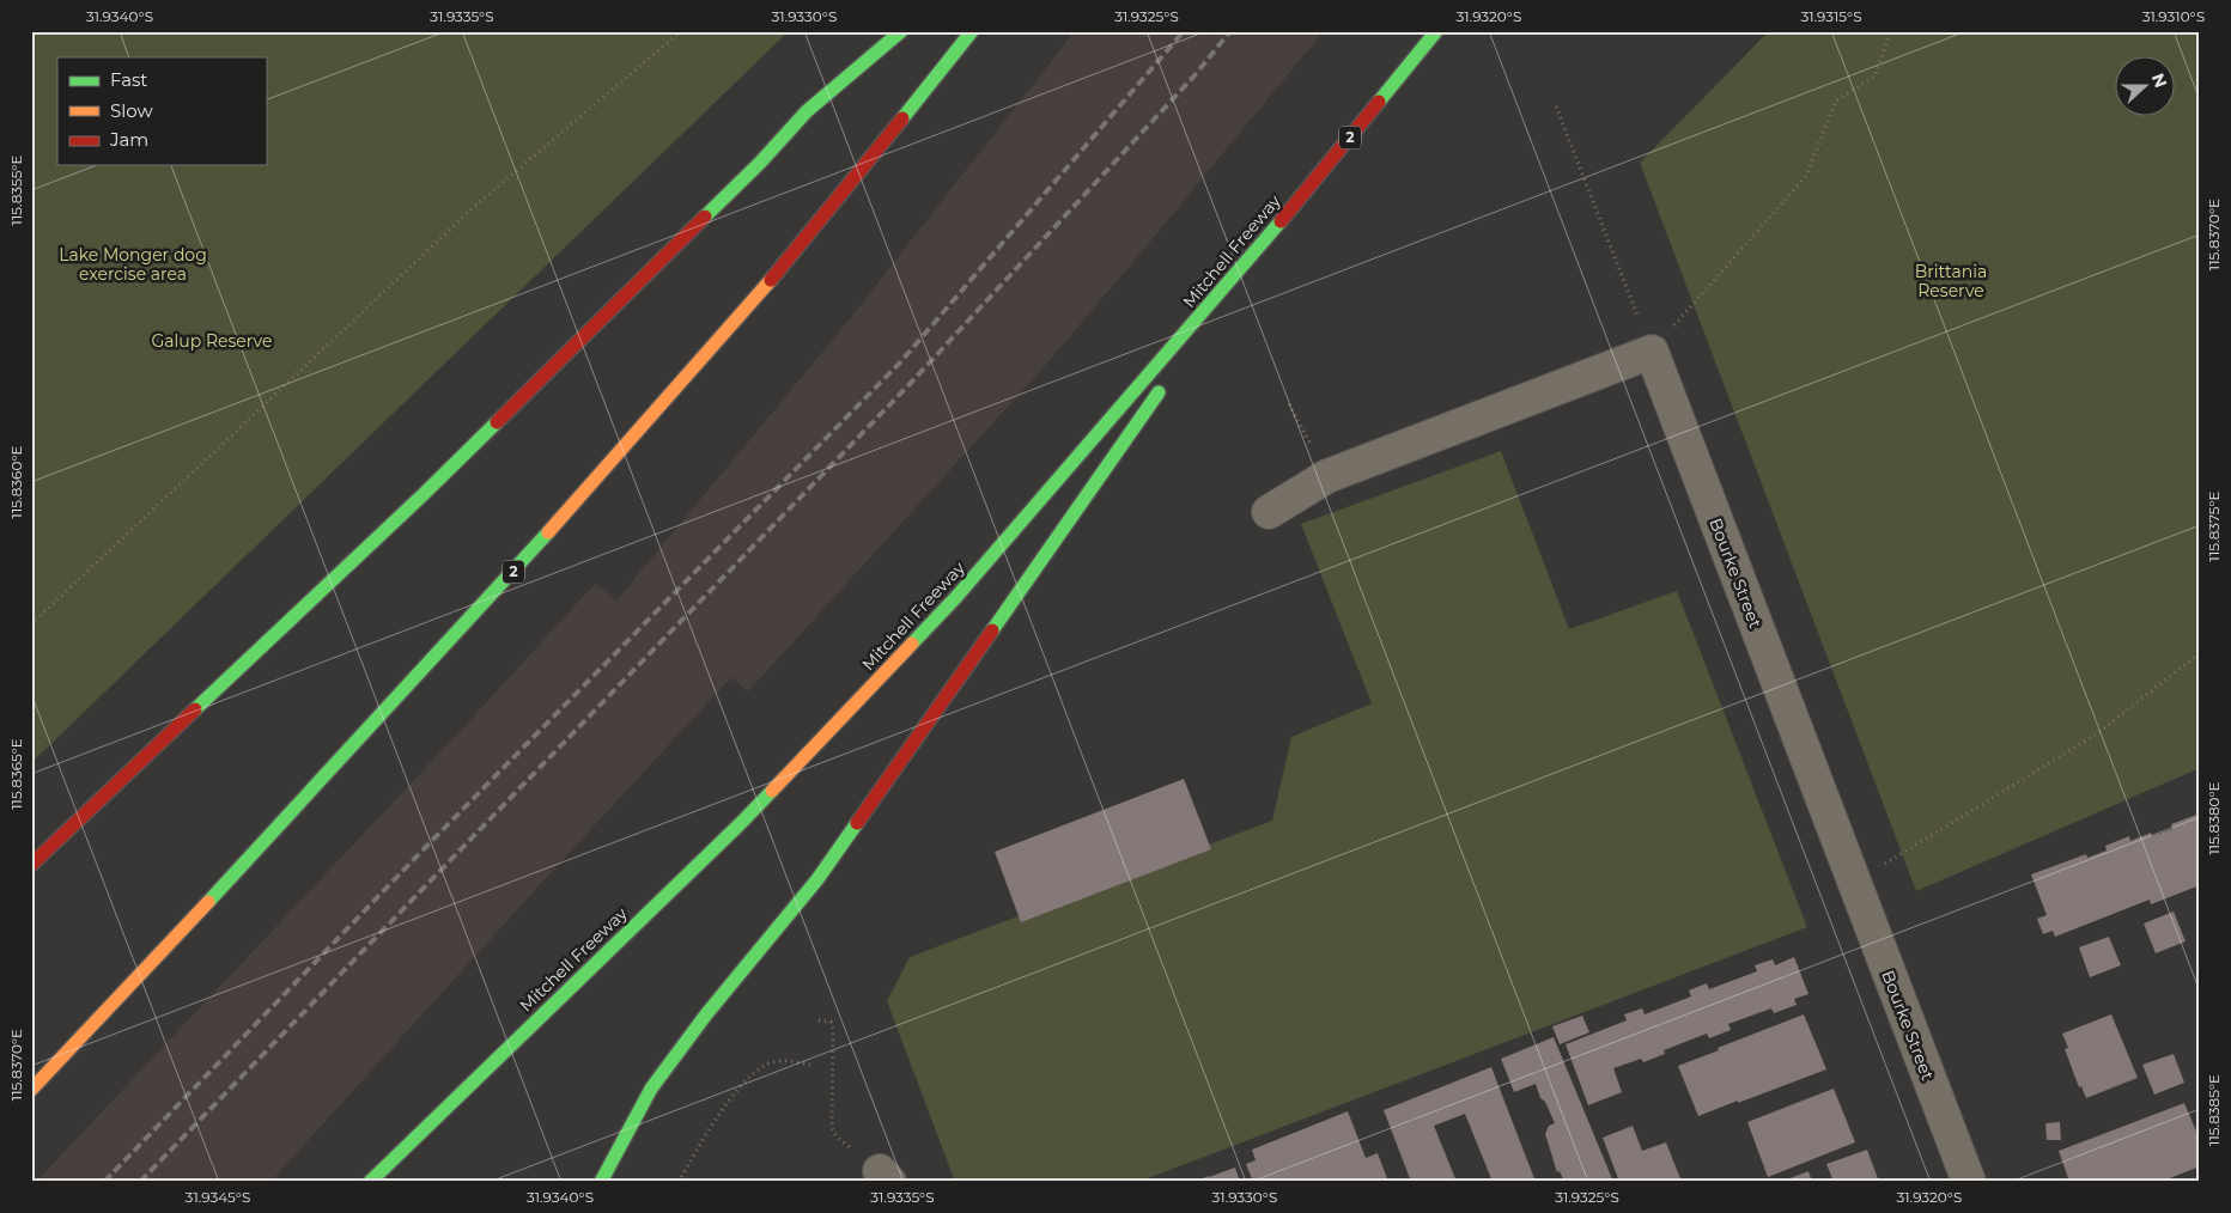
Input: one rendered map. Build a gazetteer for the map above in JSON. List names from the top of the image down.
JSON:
{
  "streets": {
    "highway": ["2", "Mitchell Freeway"],
    "street": ["Bourke Street"]
  },
  "parks": ["Lake Monger dog exercise area", "Brittania Reserve", "Galup Reserve"],
  "legend": ["Fast", "Slow", "Jam"],
  "north": "right",
  "coordinates": [
    "31.9340°S",
    "31.9335°S",
    "31.9330°S",
    "31.9325°S",
    "31.9320°S",
    "31.9315°S",
    "31.9310°S",
    "115.8355°E",
    "115.8370°E",
    "115.8360°E",
    "115.8375°E",
    "115.8365°E",
    "115.8380°E",
    "115.8385°E",
    "31.9345°S"
  ]
}
